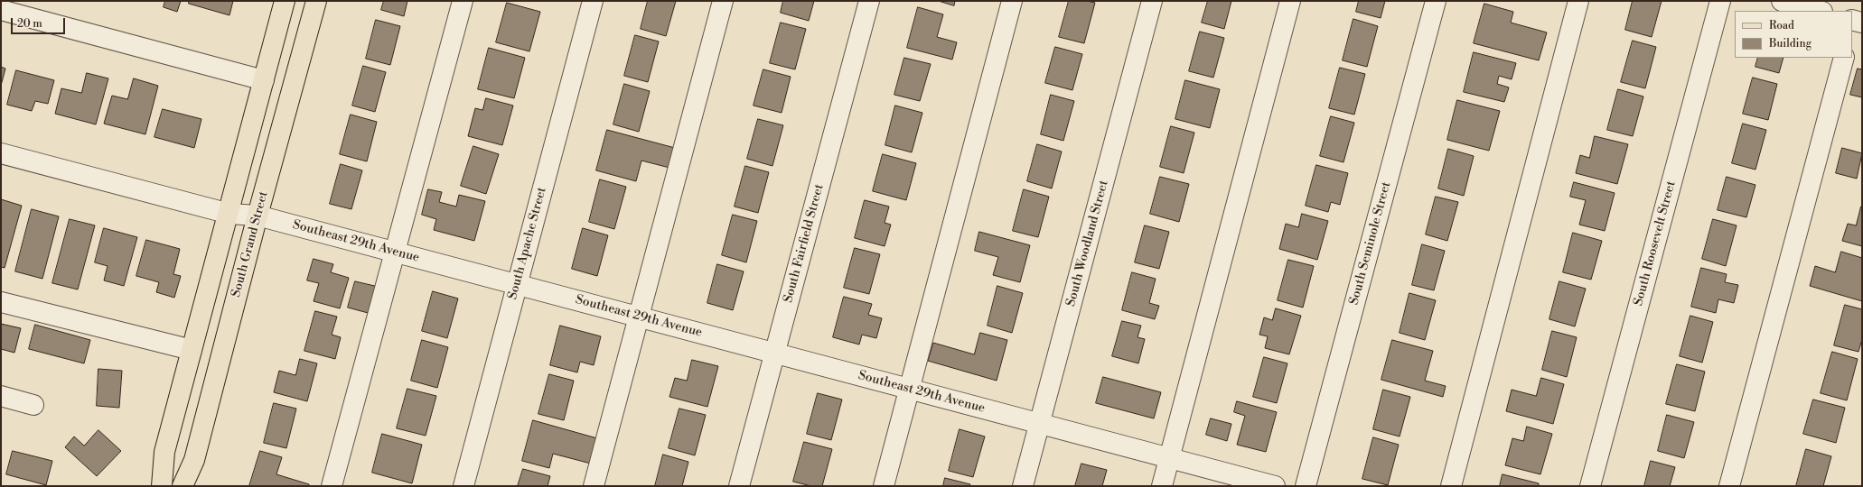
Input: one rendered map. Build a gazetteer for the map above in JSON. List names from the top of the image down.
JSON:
{
  "streets": {
    "main road": ["South Grand Street"],
    "street": [
      "Southeast 29th Avenue",
      "South Apache Street",
      "South Fairfield Street",
      "South Woodland Street",
      "South Seminole Street",
      "South Roosevelt Street"
    ]
  },
  "crossings": [
    ["Southeast 29th Avenue", "South Apache Street"],
    ["Southeast 29th Avenue", "South Fairfield Street"],
    ["Southeast 29th Avenue", "South Woodland Street"],
    ["Southeast 29th Avenue", "South Grand Street"]
  ],
  "legend": ["Road", "Building"],
  "scale_bar": "20 m"
}
